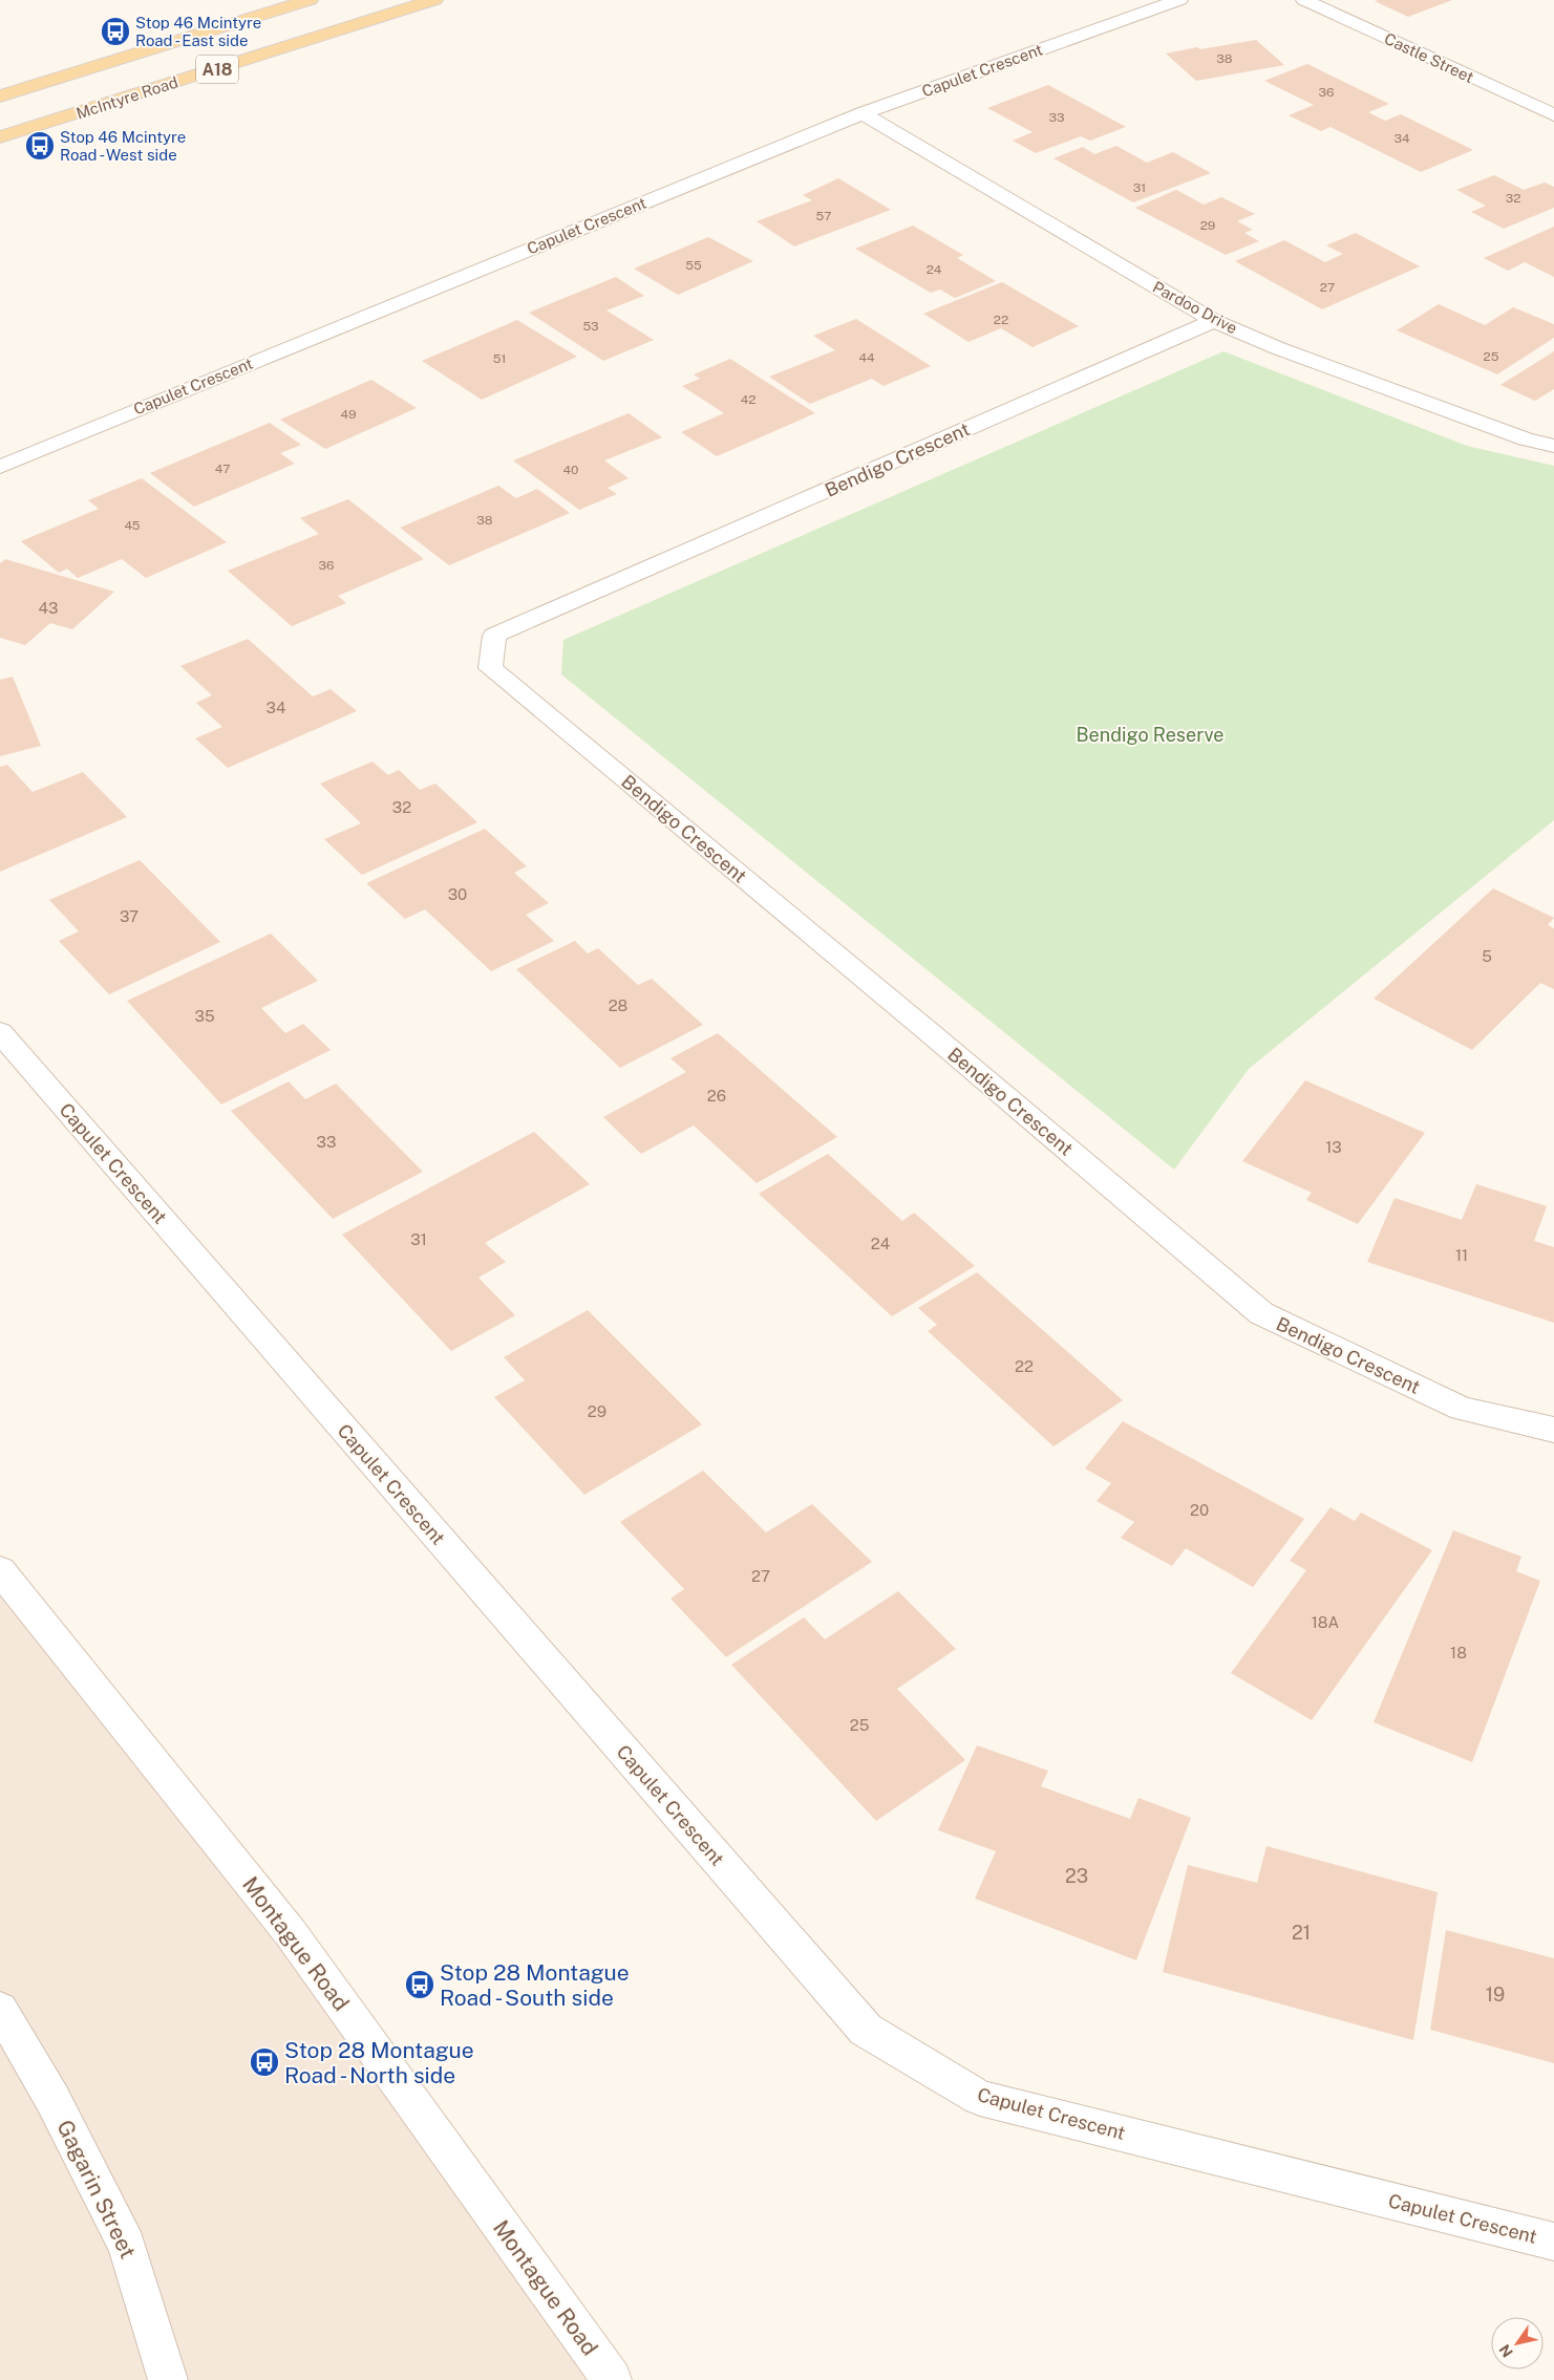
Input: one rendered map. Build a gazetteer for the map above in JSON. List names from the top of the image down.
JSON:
{
  "streets": {
    "main road": ["A18", "McIntyre Road"],
    "street": [
      "Castle Street",
      "Capulet Crescent",
      "Pardoo Drive",
      "Bendigo Crescent",
      "Montague Road",
      "Gagarin Street"
    ]
  },
  "crossings": [
    ["Capulet Crescent", "Pardoo Drive"],
    ["Pardoo Drive", "Bendigo Crescent"]
  ],
  "parks": ["Bendigo Reserve"],
  "places": {
    "bus stop": [
      "Stop 46 Mcintyre Road - East side",
      "Stop 46 Mcintyre Road - West side",
      "Stop 28 Montague Road - South side",
      "Stop 28 Montague Road - North side"
    ]
  },
  "house_numbers": [
    "38",
    "36",
    "33",
    "34",
    "31",
    "32",
    "57",
    "29",
    "55",
    "24",
    "27",
    "22",
    "53",
    "25",
    "44",
    "51",
    "42",
    "49",
    "47",
    "40",
    "38",
    "45",
    "36",
    "43",
    "34",
    "32",
    "30",
    "37",
    "5",
    "28",
    "35",
    "26",
    "33",
    "13",
    "31",
    "24",
    "11",
    "22",
    "29",
    "20",
    "27",
    "18A",
    "18",
    "25",
    "23",
    "21",
    "19"
  ],
  "north": "bottom left"
}
